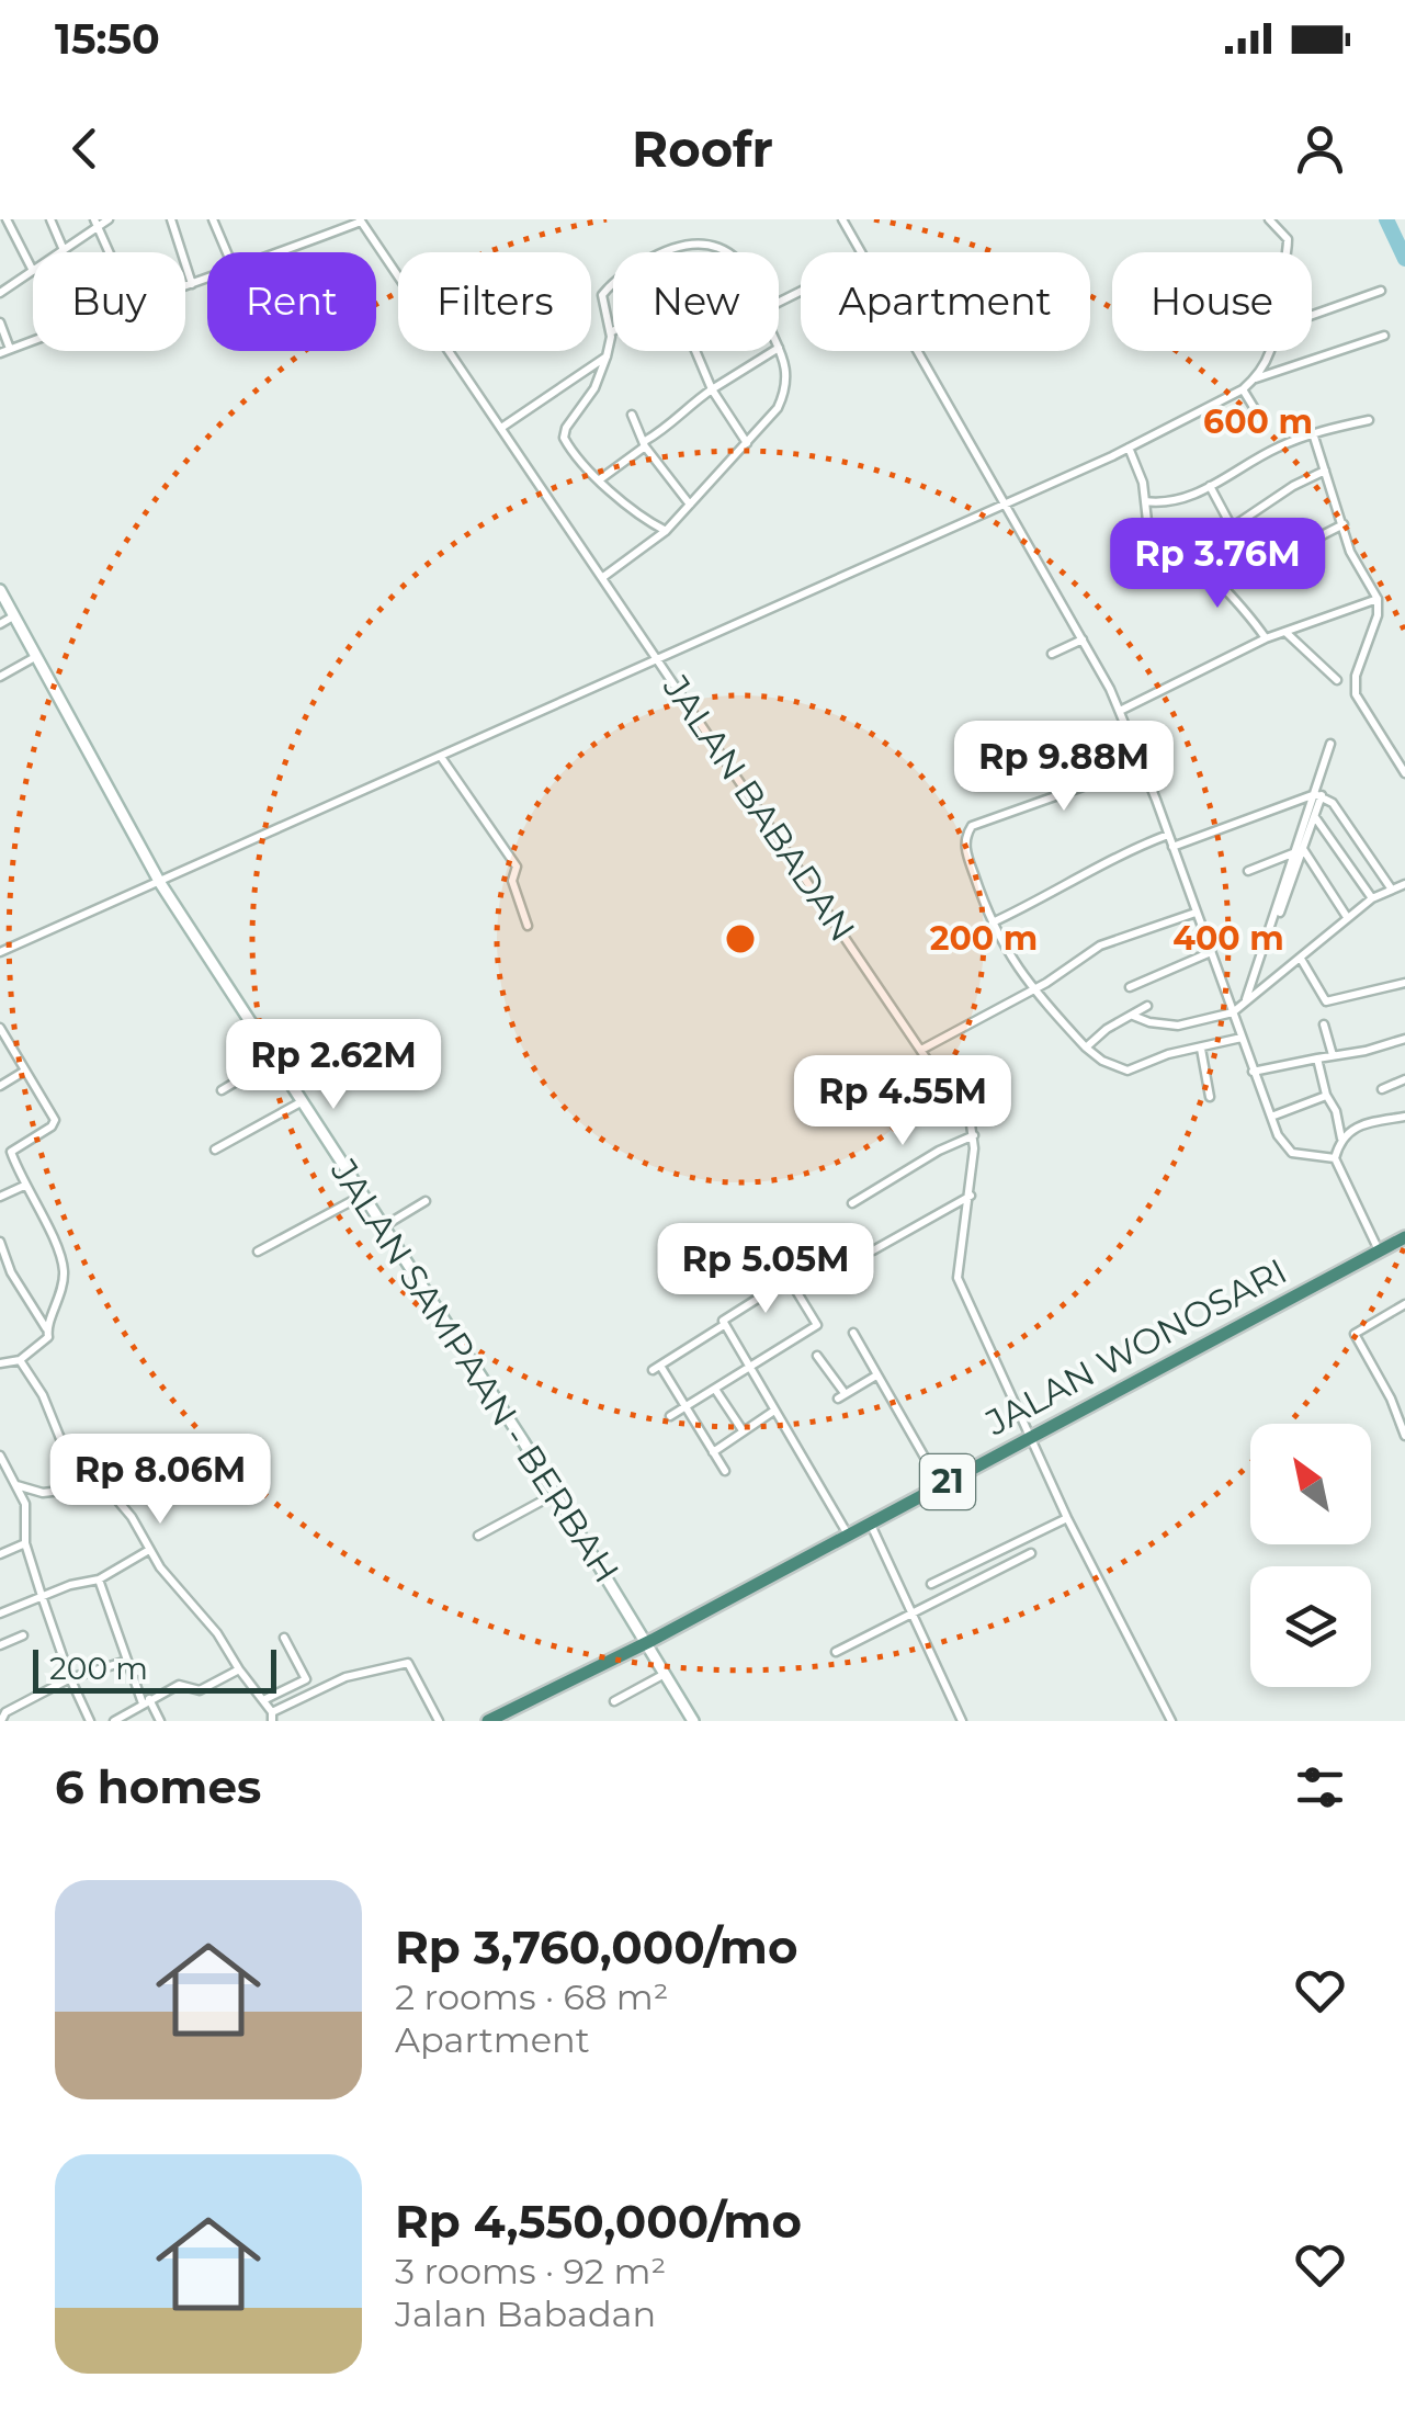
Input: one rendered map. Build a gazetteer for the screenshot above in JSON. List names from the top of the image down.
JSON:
{
  "streets": {
    "highway": ["JALAN WONOSARI", "21"],
    "main road": ["JALAN SAMPAAN - BERBAH"],
    "street": ["JALAN BABADAN"]
  },
  "crossings": [
    ["JALAN WONOSARI", "JALAN SAMPAAN - BERBAH"]
  ],
  "scale_bar": "200 m",
  "north": "top left",
  "page": {
    "status": "15:50",
    "header": "Roofr",
    "chip": [
      "Buy",
      "Rent",
      "Filters",
      "New",
      "Apartment",
      "House"
    ],
    "price": [
      "Rp 3.76M",
      "Rp 9.88M",
      "Rp 2.62M",
      "Rp 4.55M",
      "Rp 5.05M",
      "Rp 8.06M"
    ],
    "scale": "200 m",
    "heading": "6 homes",
    "list": [
      {
        "name": "Rp 3,760,000/mo",
        "note": "2 rooms · 68 m² · Apartment"
      },
      {
        "name": "Rp 4,550,000/mo",
        "note": "3 rooms · 92 m² · Jalan Babadan"
      }
    ]
  },
  "rings": ["600 m", "200 m", "400 m"]
}
